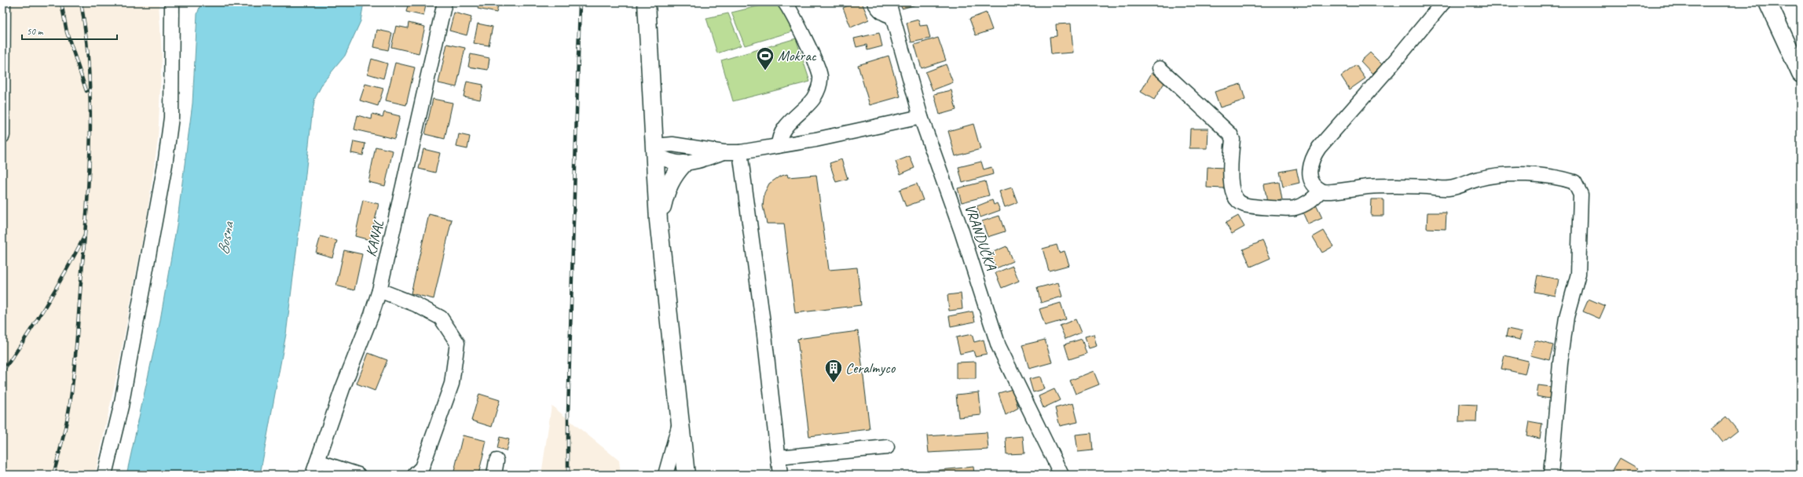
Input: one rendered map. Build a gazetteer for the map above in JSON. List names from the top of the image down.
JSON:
{
  "streets": {
    "street": ["VRANDUČKA", "KANAL"]
  },
  "water": ["Bosna"],
  "places": {
    "sports": ["Mokrac"],
    "building": ["Ceralmyco"]
  },
  "scale_bar": "50 m"
}
